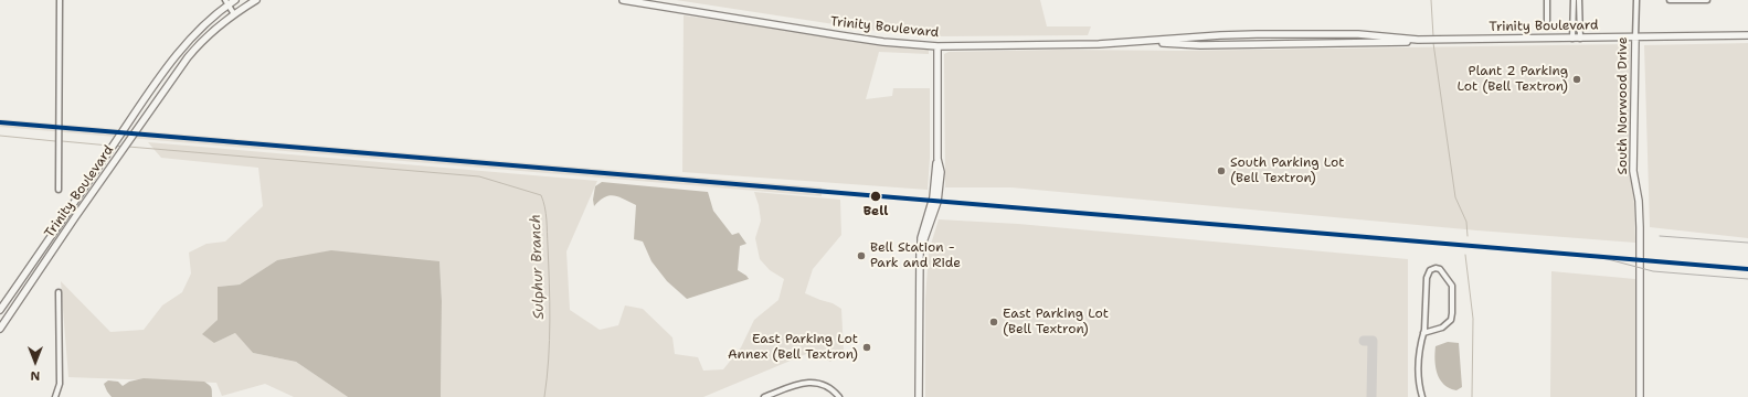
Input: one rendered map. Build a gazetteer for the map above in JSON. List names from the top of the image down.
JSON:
{
  "streets": {
    "main road": ["Trinity Boulevard", "South Norwood Drive"]
  },
  "crossings": [
    ["Trinity Boulevard", "South Norwood Drive"]
  ],
  "water": ["Sulphur Branch"],
  "places": [
    "Plant 2 Parking Lot (Bell Textron)",
    "South Parking Lot (Bell Textron)",
    "Bell",
    "Bell Station - Park and Ride",
    "East Parking Lot (Bell Textron)",
    "East Parking Lot Annex (Bell Textron)"
  ],
  "north": "bottom"
}
